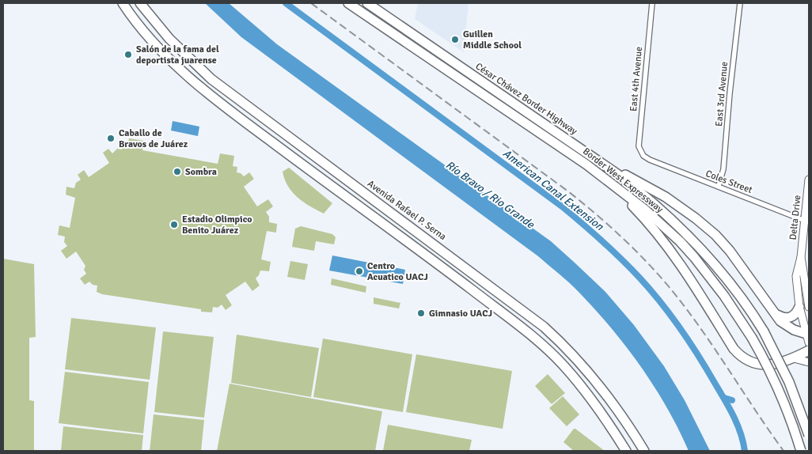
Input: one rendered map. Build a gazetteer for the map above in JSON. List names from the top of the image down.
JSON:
{
  "streets": {
    "highway": ["César Chávez Border Highway", "Border West Expressway", "Avenida Rafael P. Serna"],
    "main road": ["Delta Drive"],
    "street": ["East 4th Avenue", "East 3rd Avenue", "Coles Street"]
  },
  "crossings": [
    ["East 4th Avenue", "Coles Street"],
    ["East 3rd Avenue", "Coles Street"],
    ["Coles Street", "Delta Drive"]
  ],
  "water": ["American Canal Extension", "Río Bravo / Rio Grande"],
  "places": [
    "Guillen Middle School",
    "Salón de la fama del deportista juarense",
    "Caballo de Bravos de Juárez",
    "Sombra",
    "Estadio Olimpico Benito Juárez",
    "Centro Acuatico UACJ",
    "Gimnasio UACJ"
  ]
}
